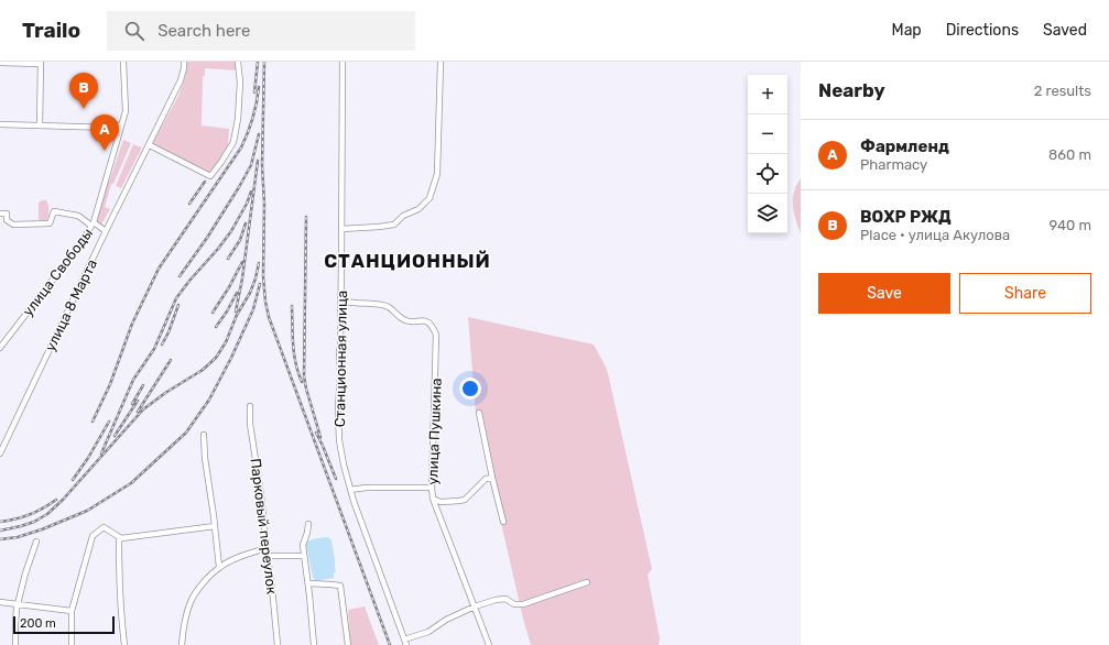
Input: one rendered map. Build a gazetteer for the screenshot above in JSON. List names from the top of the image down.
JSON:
{
  "streets": {
    "street": [
      "улица Свободы",
      "улица 8 Марта",
      "Станционная улица",
      "улица Пушкина",
      "Парковый переулок"
    ]
  },
  "crossings": [
    ["Станционная улица", "улица Пушкина"]
  ],
  "districts": ["СТАНЦИОННЫЙ"],
  "scale_bar": "200 m",
  "page": {
    "header": "Trailo",
    "search": "Search here",
    "nav": ["Map", "Directions", "Saved"],
    "heading": ["Nearby", "2 results"],
    "pins": ["B", "A"],
    "map_buttons": ["+", "−"],
    "list": [
      {
        "mark": "A",
        "name": "Фармленд",
        "note": "Pharmacy",
        "value": "860 m"
      },
      {
        "mark": "B",
        "name": "ВОХР РЖД",
        "note": "Place · улица Акулова",
        "value": "940 m"
      }
    ],
    "buttons": ["Save", "Share"],
    "scale": "200 m"
  }
}
